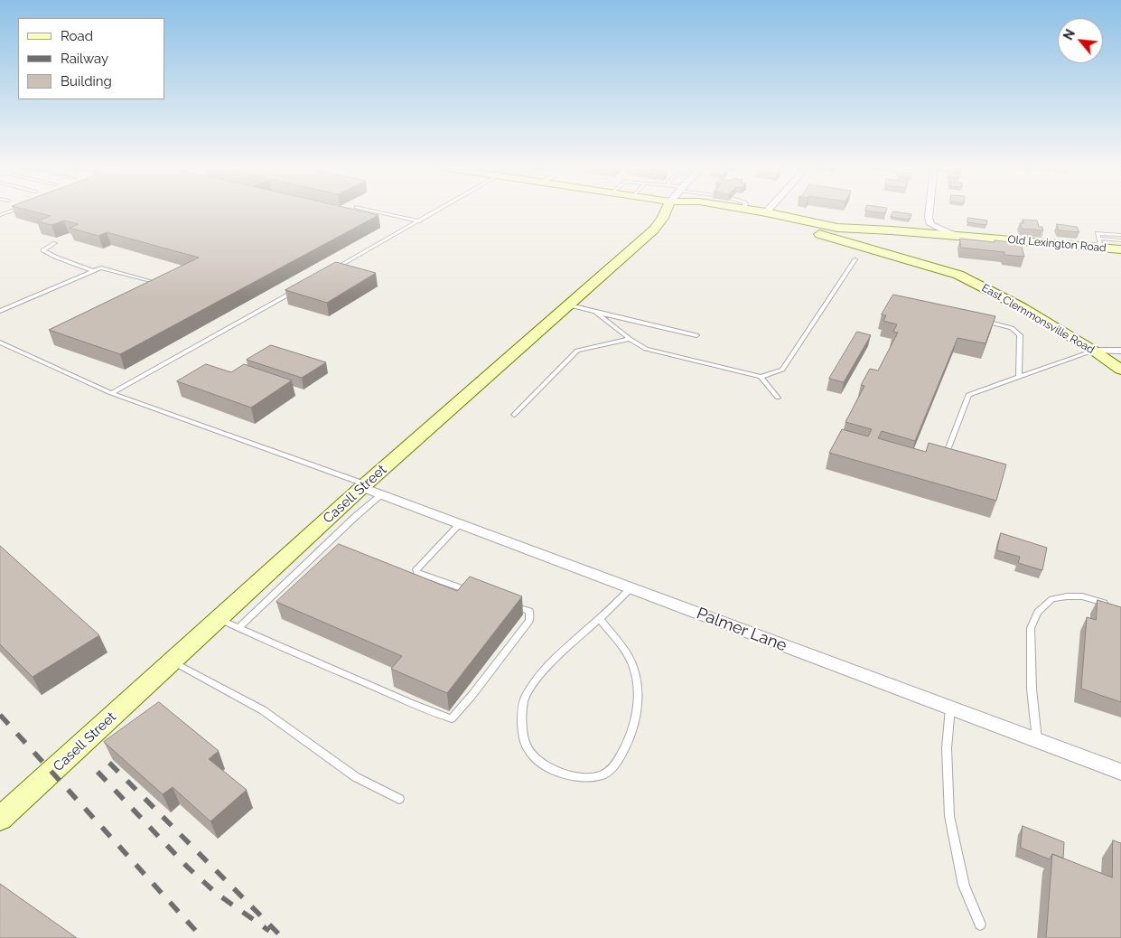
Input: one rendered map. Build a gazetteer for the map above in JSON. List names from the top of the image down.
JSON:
{
  "streets": {
    "main road": ["Old Lexington Road", "East Clemmonsville Road", "Casell Street"],
    "street": ["Palmer Lane"]
  },
  "crossings": [
    ["Old Lexington Road", "East Clemmonsville Road"],
    ["Casell Street", "Palmer Lane"]
  ],
  "legend": ["Road", "Railway", "Building"],
  "north": "top left"
}
